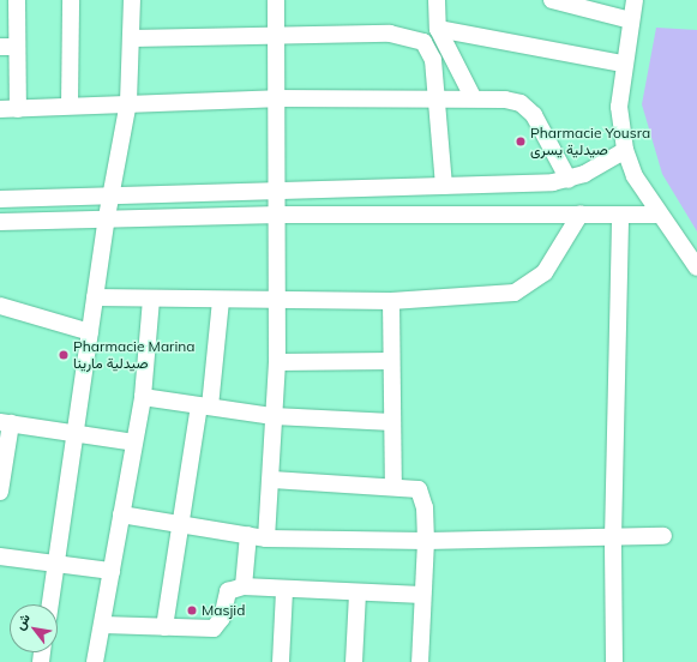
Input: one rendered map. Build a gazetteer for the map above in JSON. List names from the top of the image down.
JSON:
{
  "places": ["Pharmacie Yousra صيدلية يسرى", "Pharmacie Marina صيدلية مارينا", "Masjid"],
  "north": "top left"
}
